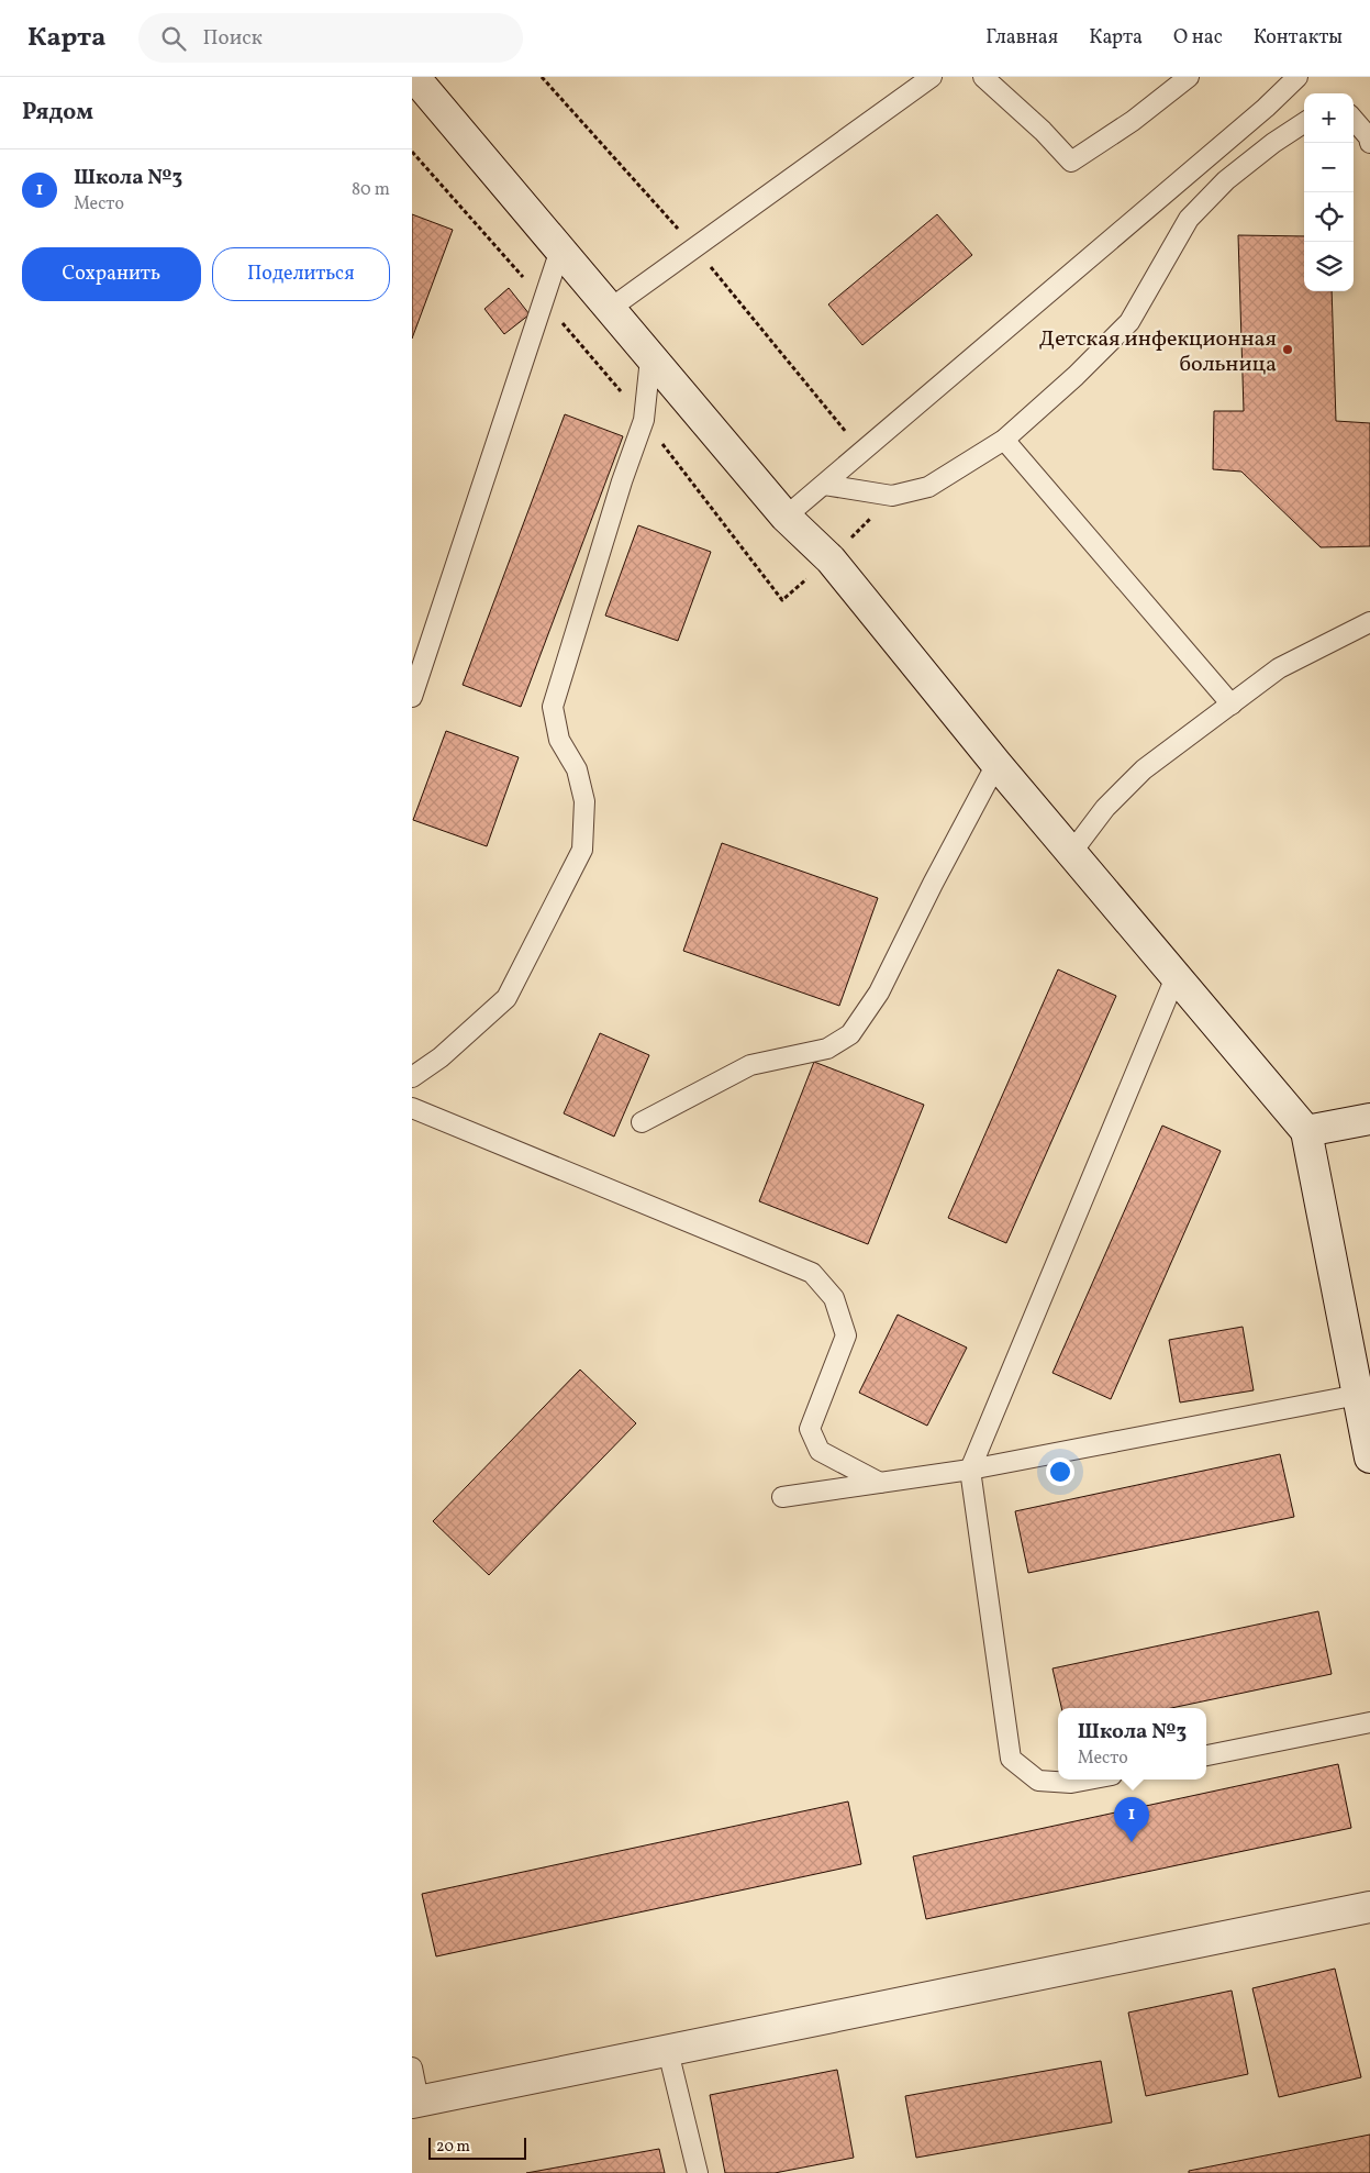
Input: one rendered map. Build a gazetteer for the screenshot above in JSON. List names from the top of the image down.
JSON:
{
  "places": ["Детская инфекционная больница"],
  "scale_bar": "20 m",
  "page": {
    "header": "Карта",
    "search": "Поиск",
    "nav": [
      "Главная",
      "Карта",
      "О нас",
      "Контакты"
    ],
    "heading": "Рядом",
    "map_buttons": ["+", "−"],
    "list": [
      {
        "mark": "1",
        "name": "Школа №3",
        "note": "Место",
        "value": "80 m"
      }
    ],
    "buttons": ["Сохранить", "Поделиться"],
    "popup": ["Школа №3", "Место"],
    "pins": "1",
    "scale": "20 m"
  }
}
